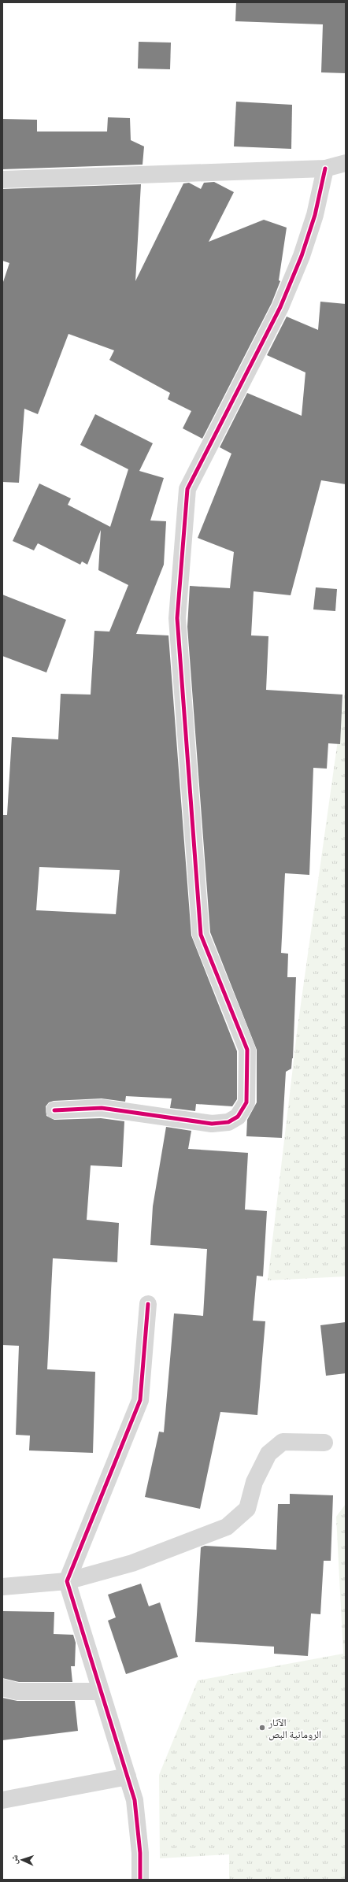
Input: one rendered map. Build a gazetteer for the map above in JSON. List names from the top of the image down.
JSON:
{
  "places": ["الآثار الرومانية البص"],
  "north": "left"
}
